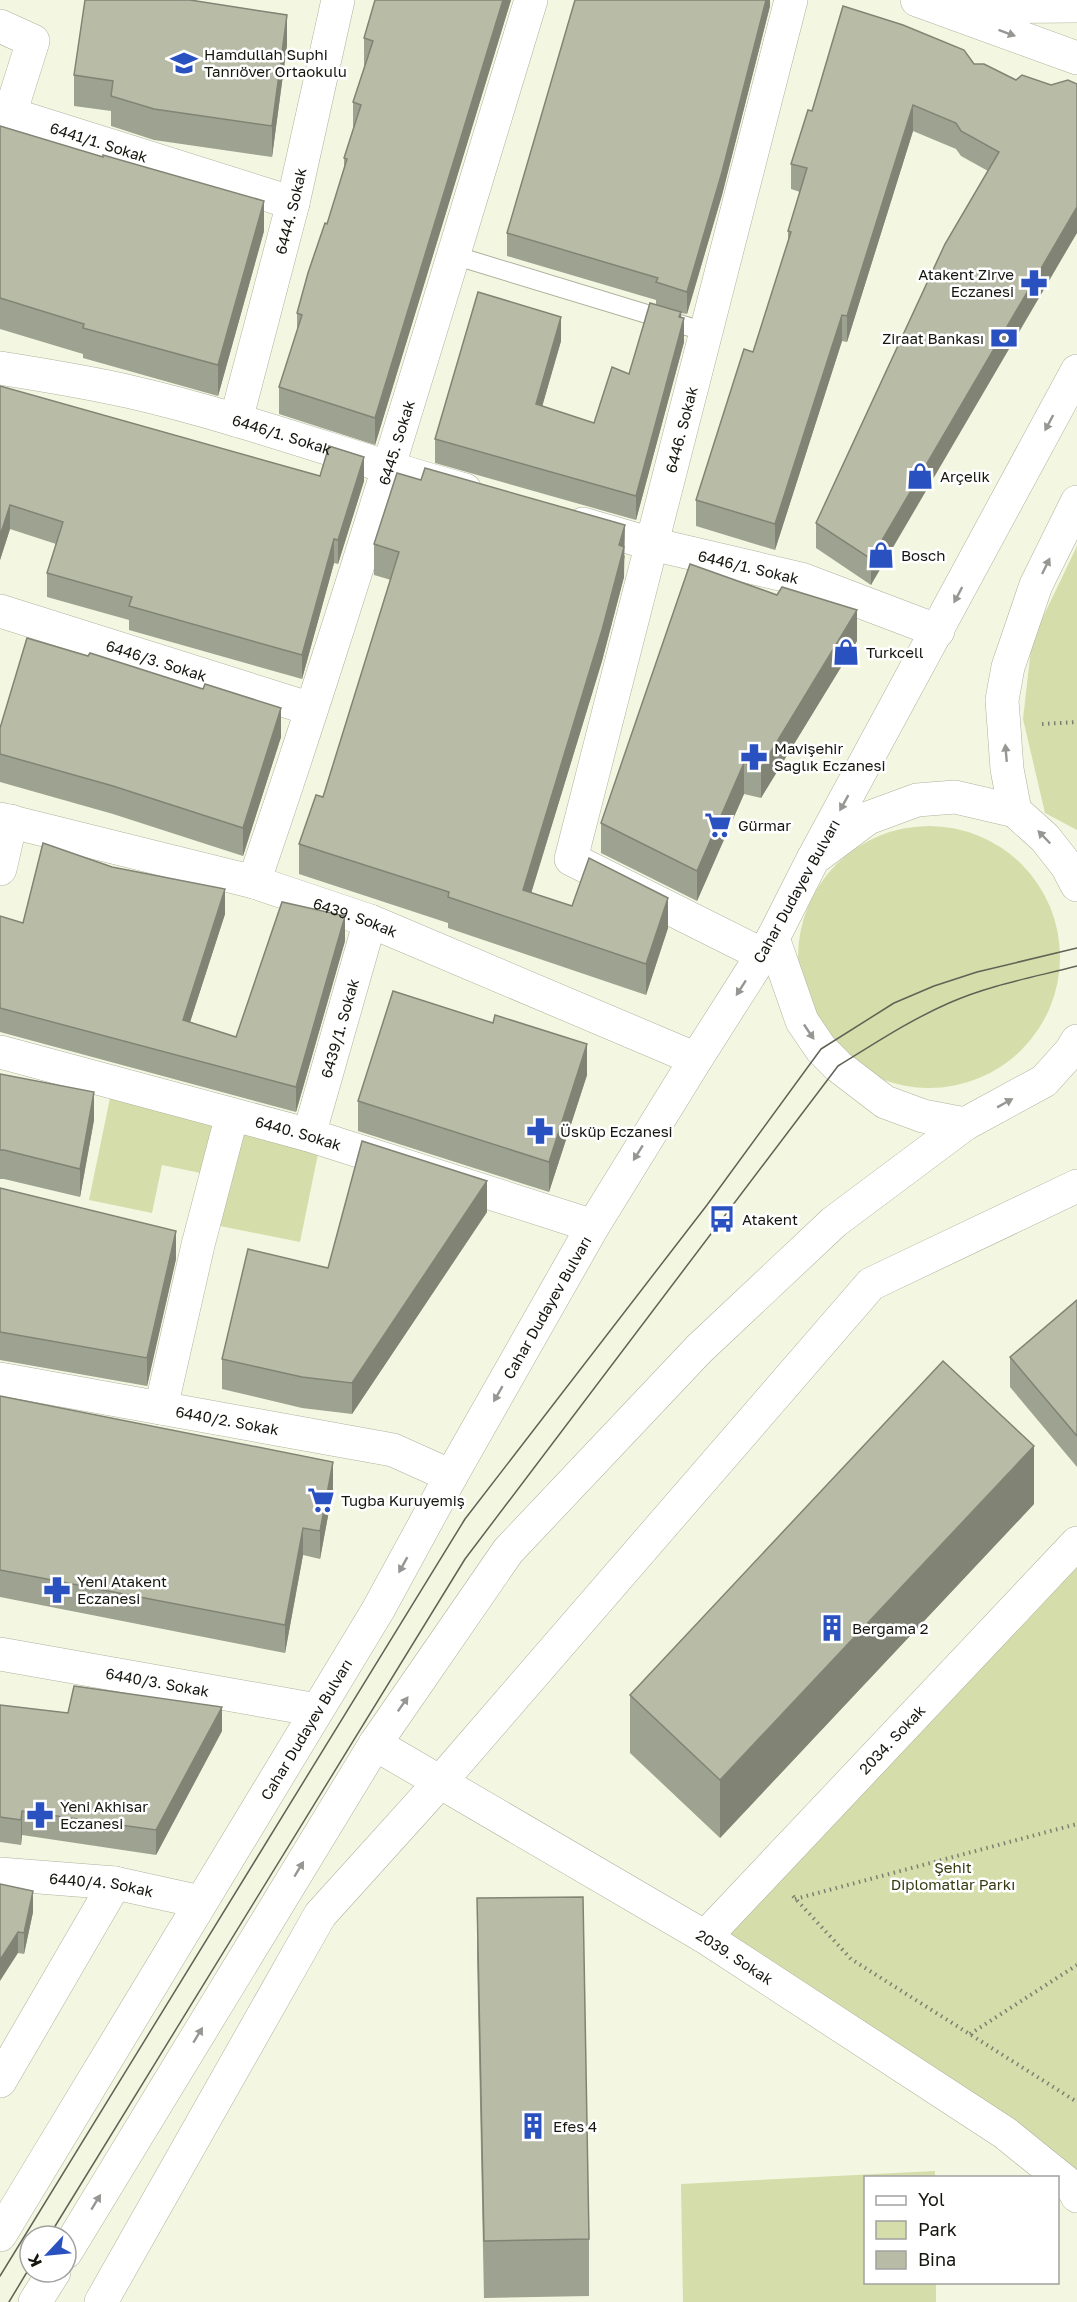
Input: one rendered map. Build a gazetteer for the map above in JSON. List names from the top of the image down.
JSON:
{
  "streets": {
    "street": [
      "6441/1. Sokak",
      "6444. Sokak",
      "6446. Sokak",
      "6446/1. Sokak",
      "6445. Sokak",
      "6446/3. Sokak",
      "Cahar Dudayev Bulvarı",
      "6439. Sokak",
      "6439/1. Sokak",
      "6440. Sokak",
      "6440/2. Sokak",
      "6440/3. Sokak",
      "2034. Sokak",
      "6440/4. Sokak",
      "2039. Sokak"
    ]
  },
  "crossings": [
    ["6441/1. Sokak", "6444. Sokak"],
    ["6444. Sokak", "6446/1. Sokak"],
    ["6446. Sokak", "6446/1. Sokak"],
    ["6446. Sokak", "Cahar Dudayev Bulvarı"],
    ["6446/1. Sokak", "6445. Sokak"],
    ["6446/1. Sokak", "Cahar Dudayev Bulvarı"],
    ["6445. Sokak", "6446/3. Sokak"],
    ["6445. Sokak", "6439. Sokak"],
    ["Cahar Dudayev Bulvarı", "6439. Sokak"],
    ["Cahar Dudayev Bulvarı", "6440. Sokak"],
    ["Cahar Dudayev Bulvarı", "6440/2. Sokak"],
    ["Cahar Dudayev Bulvarı", "6440/3. Sokak"],
    ["Cahar Dudayev Bulvarı", "6440/4. Sokak"],
    ["6439. Sokak", "6439/1. Sokak"],
    ["6439/1. Sokak", "6440. Sokak"],
    ["2034. Sokak", "2039. Sokak"]
  ],
  "parks": ["Şehit Diplomatlar Parkı"],
  "places": {
    "school or university": ["Hamdullah Suphi Tanrıöver Ortaokulu"],
    "pharmacy": [
      "Atakent Zirve Eczanesi",
      "Mavişehir Sağlık Eczanesi",
      "Üsküp Eczanesi",
      "Yeni Atakent Eczanesi",
      "Yeni Akhisar Eczanesi"
    ],
    "bank": ["Ziraat Bankası"],
    "shop": ["Arçelik", "Bosch", "Turkcell"],
    "supermarket": ["Gürmar", "Tuğba Kuruyemiş"],
    "bus stop": ["Atakent"],
    "building": ["Bergama 2", "Efes 4"]
  },
  "legend": ["Yol", "Park", "Bina"],
  "north": "bottom left"
}
